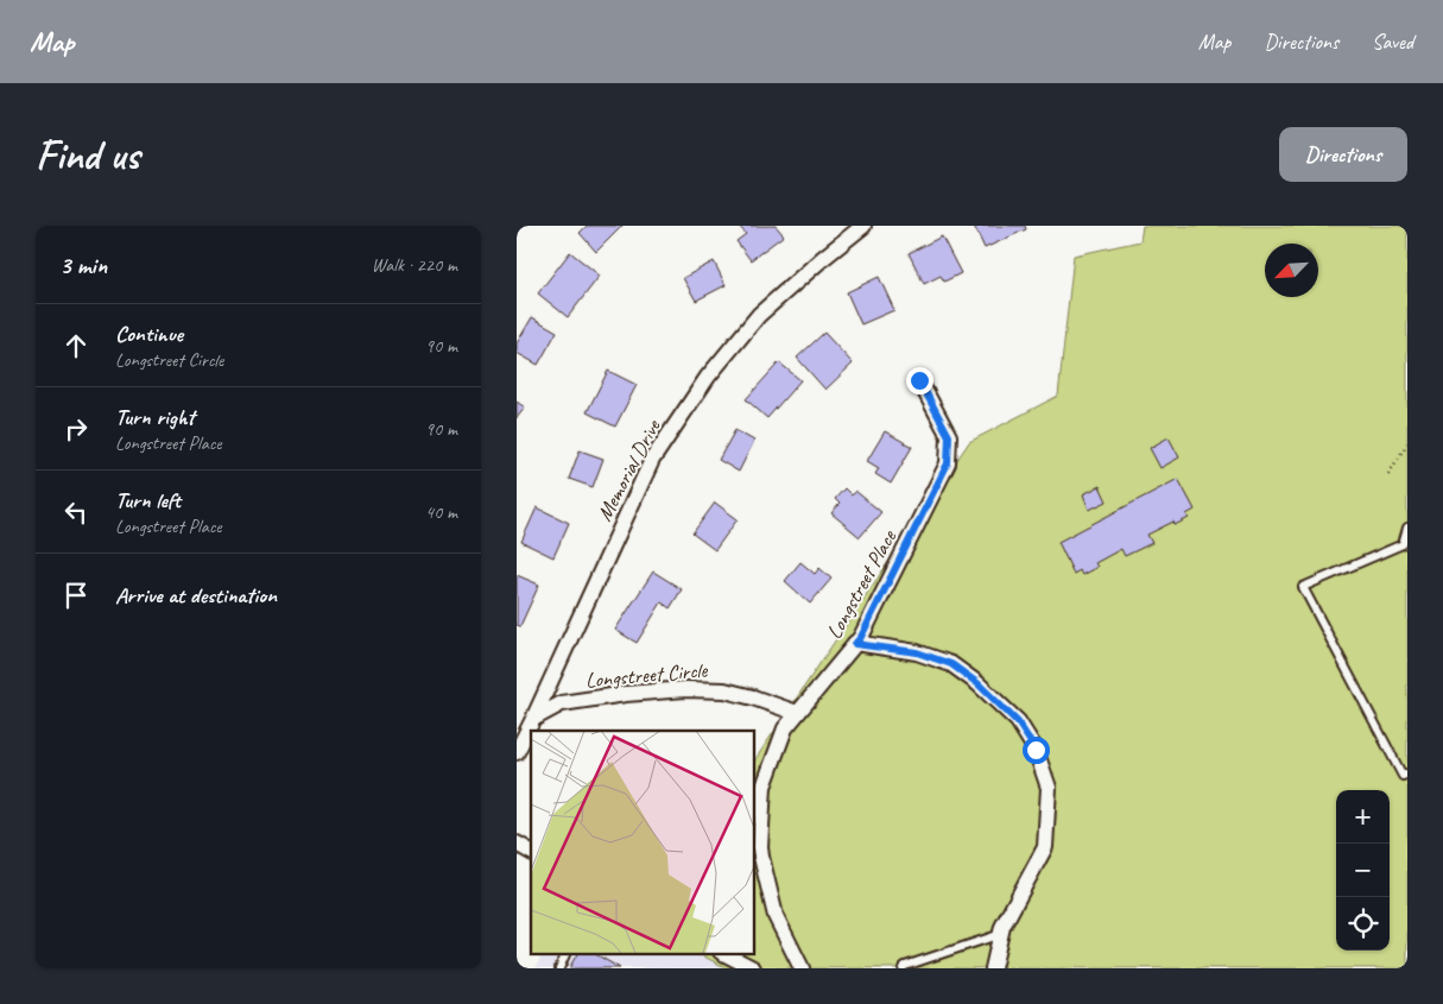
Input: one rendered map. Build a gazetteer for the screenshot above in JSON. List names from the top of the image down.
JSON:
{
  "streets": {
    "street": ["Memorial Drive", "Longstreet Place", "Longstreet Circle"]
  },
  "crossings": [
    ["Memorial Drive", "Longstreet Circle"],
    ["Longstreet Place", "Longstreet Circle"]
  ],
  "north": "bottom left",
  "page": {
    "header": "Map",
    "nav": ["Map", "Directions", "Saved"],
    "buttons": "Directions",
    "title": "Find us",
    "heading": ["3 min", "Walk · 220 m"],
    "list": [
      ["Continue", "Longstreet Circle", "90 m"],
      ["Turn right", "Longstreet Place", "90 m"],
      ["Turn left", "Longstreet Place", "40 m"],
      "Arrive at destination"
    ],
    "map_buttons": ["+", "−"]
  }
}
